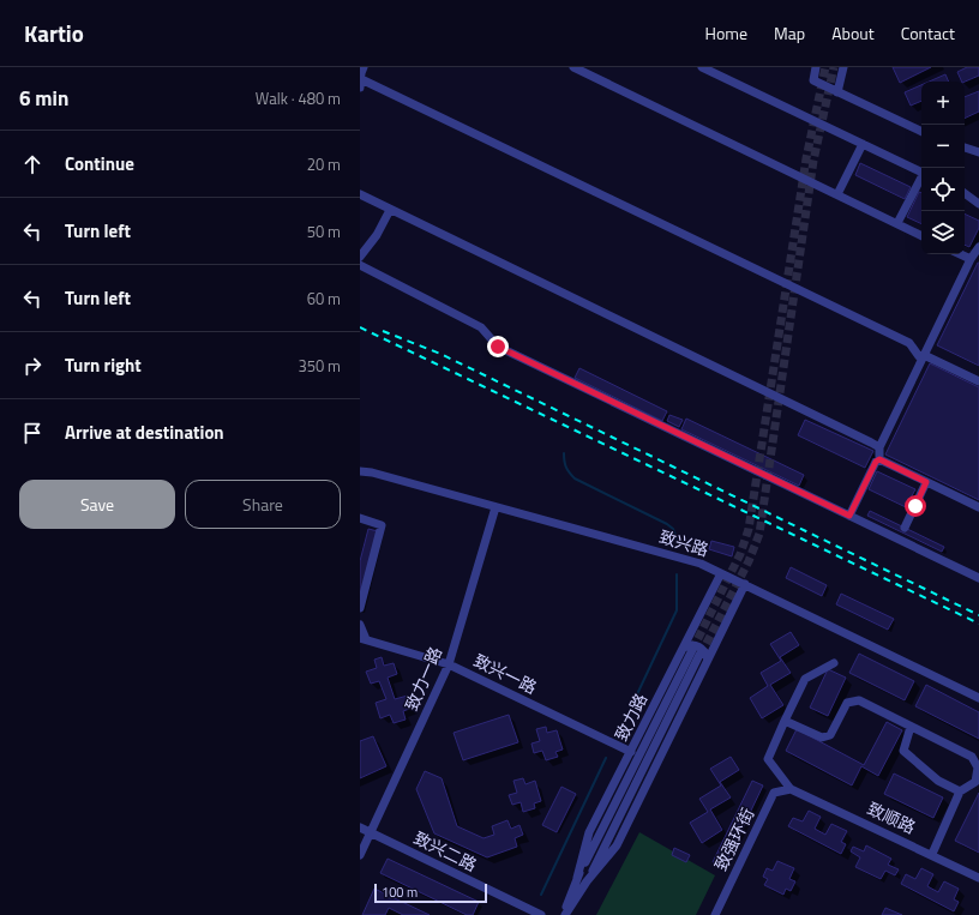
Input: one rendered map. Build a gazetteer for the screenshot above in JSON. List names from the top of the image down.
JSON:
{
  "streets": {
    "street": [
      "致兴路",
      "致兴一路",
      "致力一路",
      "致力路",
      "致顺路",
      "致强环街",
      "致兴二路"
    ]
  },
  "crossings": [
    ["致兴路", "致力一路"],
    ["致兴路", "致力路"],
    ["致兴一路", "致力一路"],
    ["致兴一路", "致力路"],
    ["致力一路", "致兴二路"],
    ["致顺路", "致强环街"]
  ],
  "scale_bar": "100 m",
  "page": {
    "header": "Kartio",
    "nav": [
      "Home",
      "Map",
      "About",
      "Contact"
    ],
    "heading": ["6 min", "Walk · 480 m"],
    "map_buttons": ["+", "−"],
    "list": [
      ["Continue", "20 m"],
      ["Turn left", "50 m"],
      ["Turn left", "60 m"],
      ["Turn right", "350 m"],
      "Arrive at destination"
    ],
    "buttons": ["Save", "Share"],
    "scale": "100 m"
  }
}
